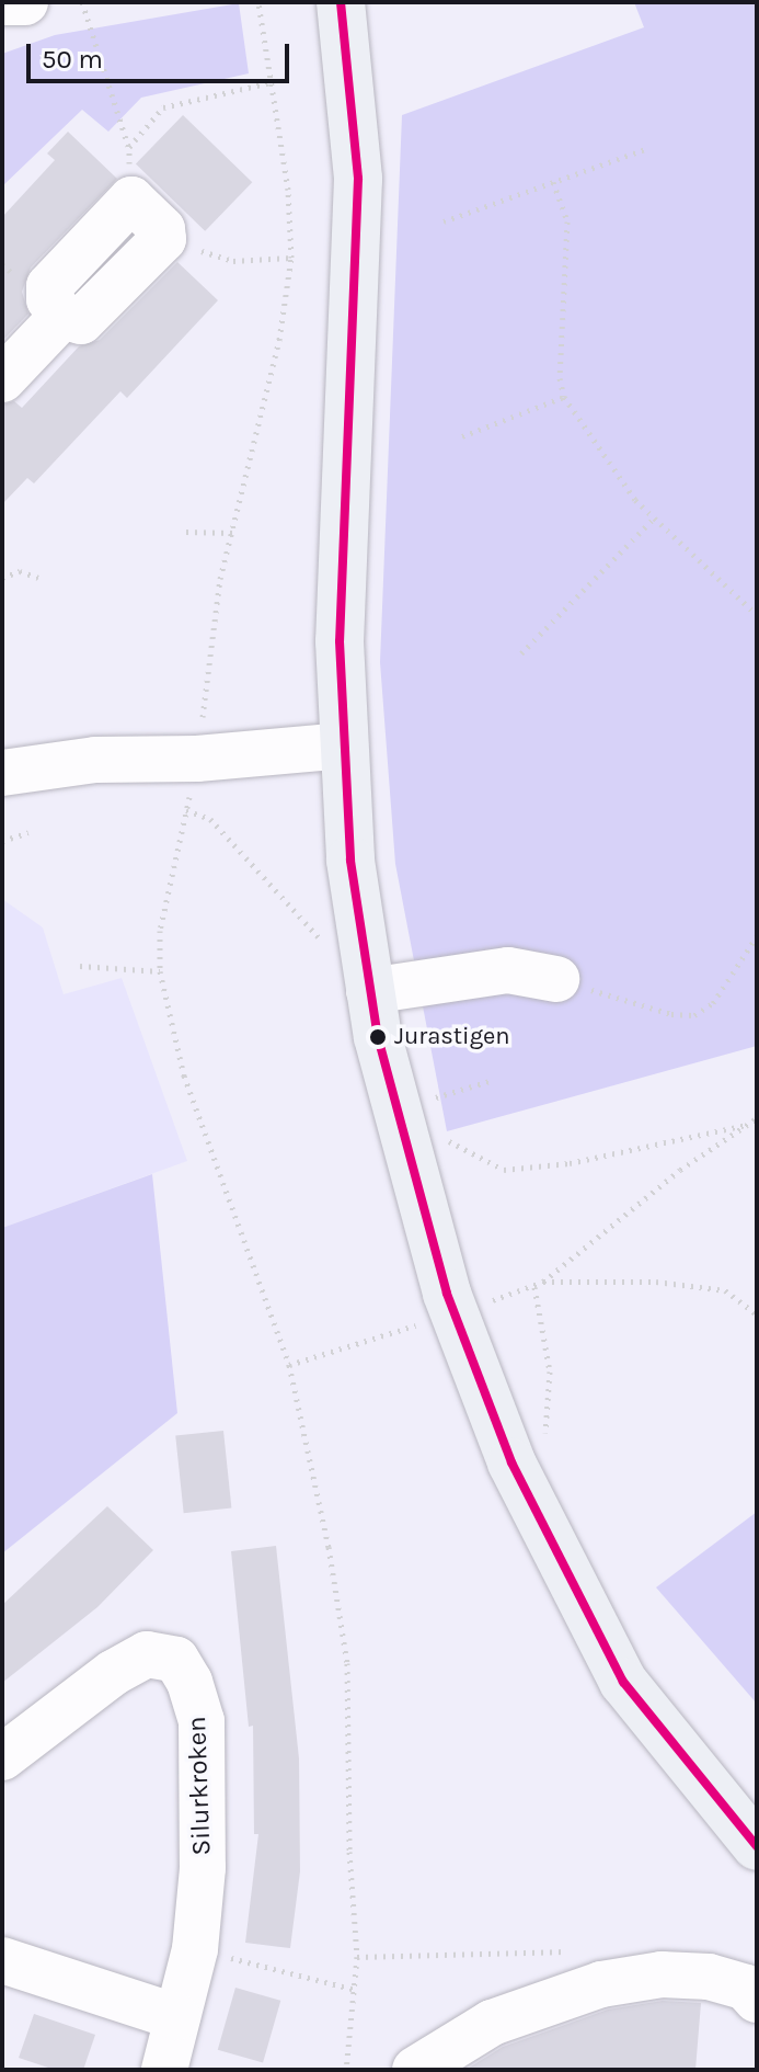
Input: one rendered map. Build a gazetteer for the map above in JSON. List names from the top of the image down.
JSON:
{
  "streets": {
    "street": ["Silurkroken"]
  },
  "places": ["Jurastigen"],
  "scale_bar": "50 m"
}
